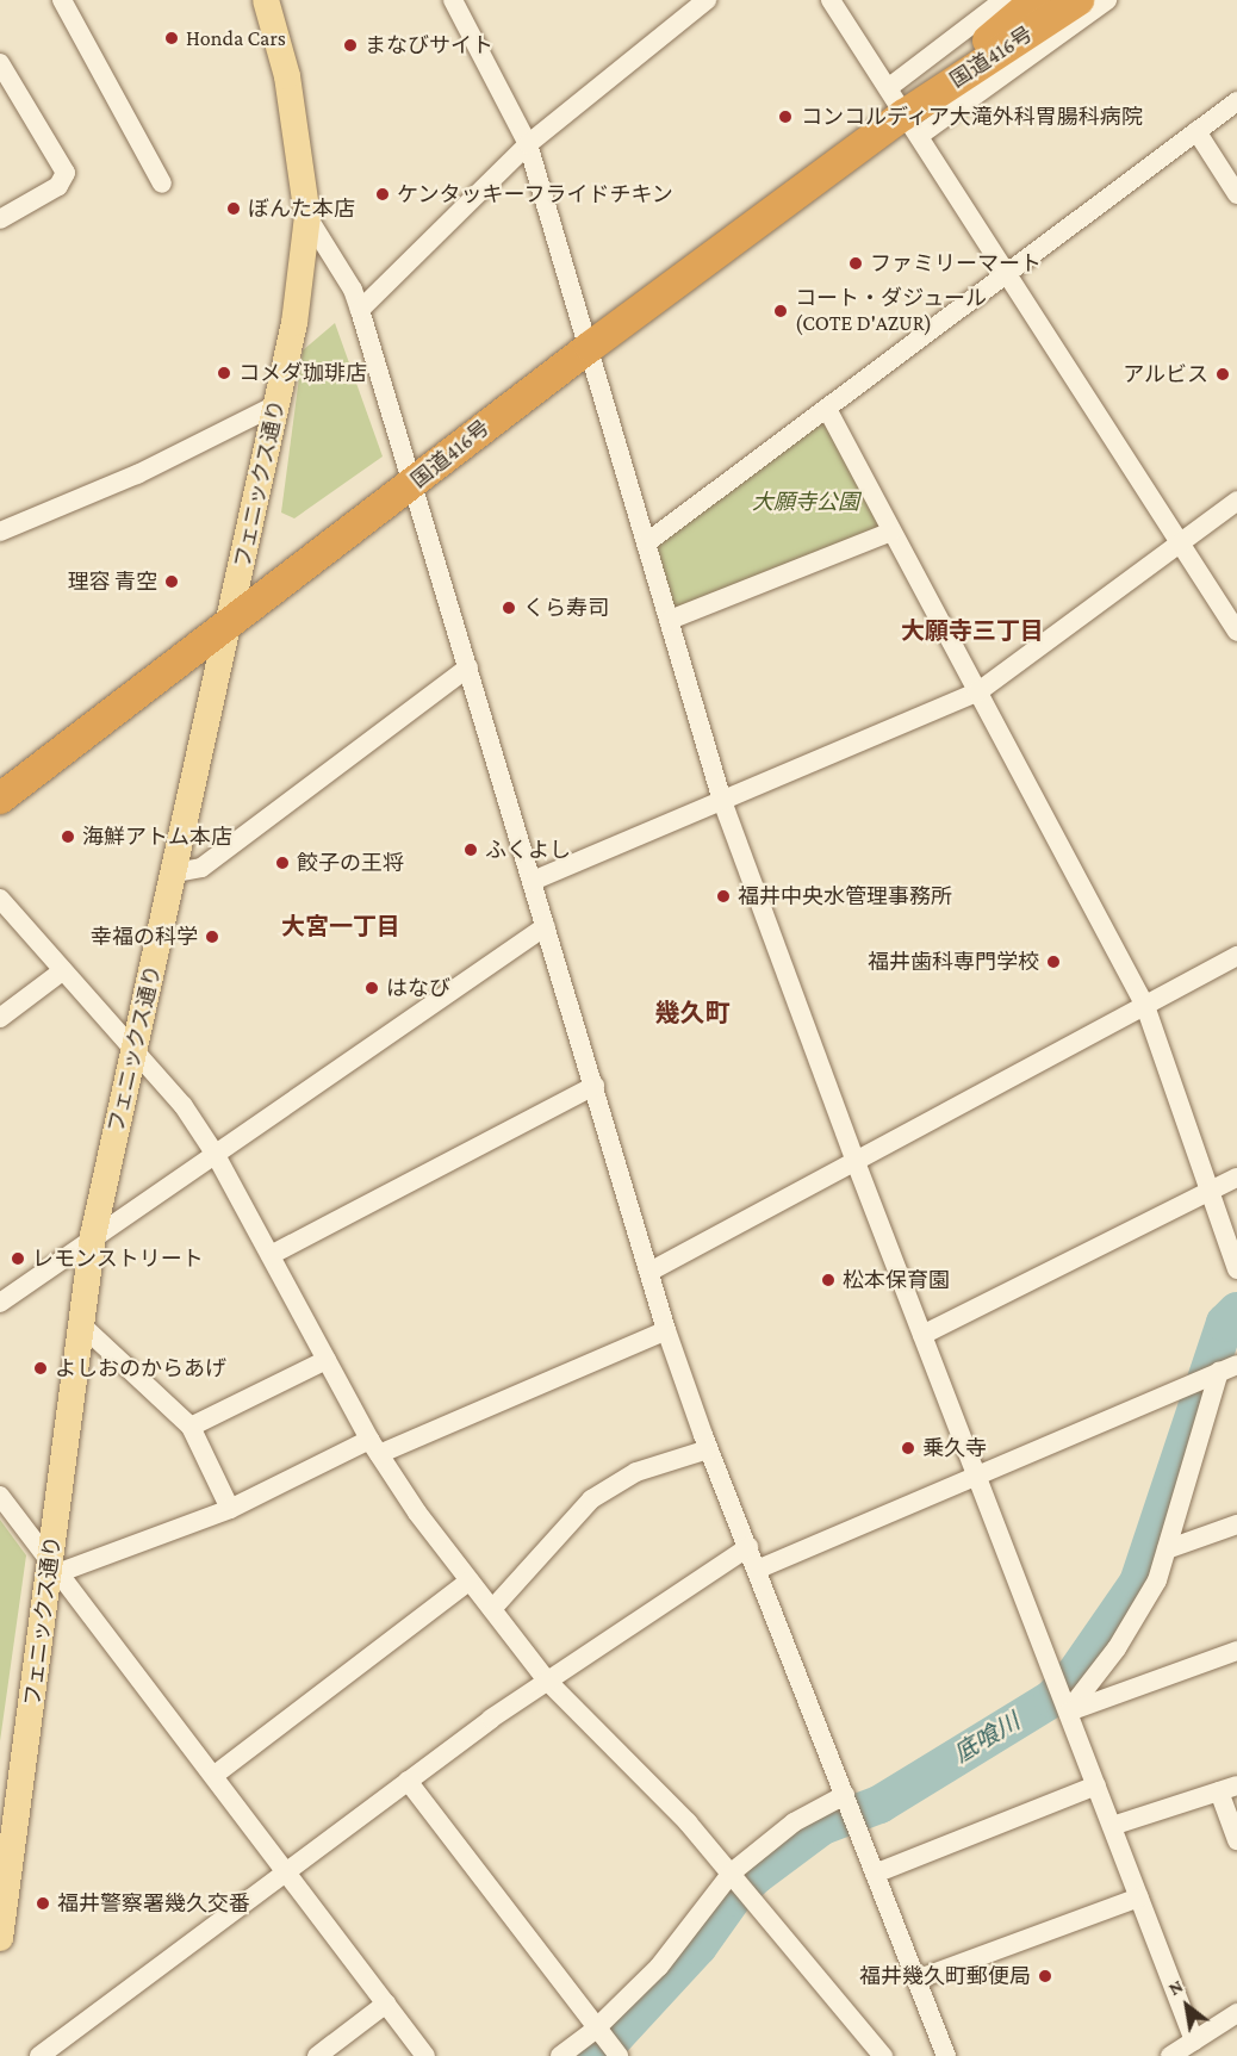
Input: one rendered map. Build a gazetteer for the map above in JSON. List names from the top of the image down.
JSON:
{
  "streets": {
    "highway": ["国道416号"],
    "main road": ["フェニックス通り"]
  },
  "crossings": [
    ["国道416号", "フェニックス通り"]
  ],
  "districts": ["大願寺三丁目", "大宮一丁目", "幾久町"],
  "water": ["底喰川"],
  "parks": ["大願寺公園"],
  "places": [
    "Honda Cars",
    "まなびサイト",
    "コンコルディア大滝外科胃腸科病院",
    "ケンタッキーフライドチキン",
    "ぼんた本店",
    "ファミリーマート",
    "コート・ダジュール (COTE D'AZUR)",
    "コメダ珈琲店",
    "アルビス",
    "理容 青空",
    "くら寿司",
    "海鮮アトム本店",
    "ふくよし",
    "餃子の王将",
    "福井中央水管理事務所",
    "幸福の科学",
    "福井歯科専門学校",
    "はなび",
    "レモンストリート",
    "松本保育園",
    "よしおのからあげ",
    "乗久寺",
    "福井警察署幾久交番",
    "福井幾久町郵便局"
  ],
  "north": "top left"
}
